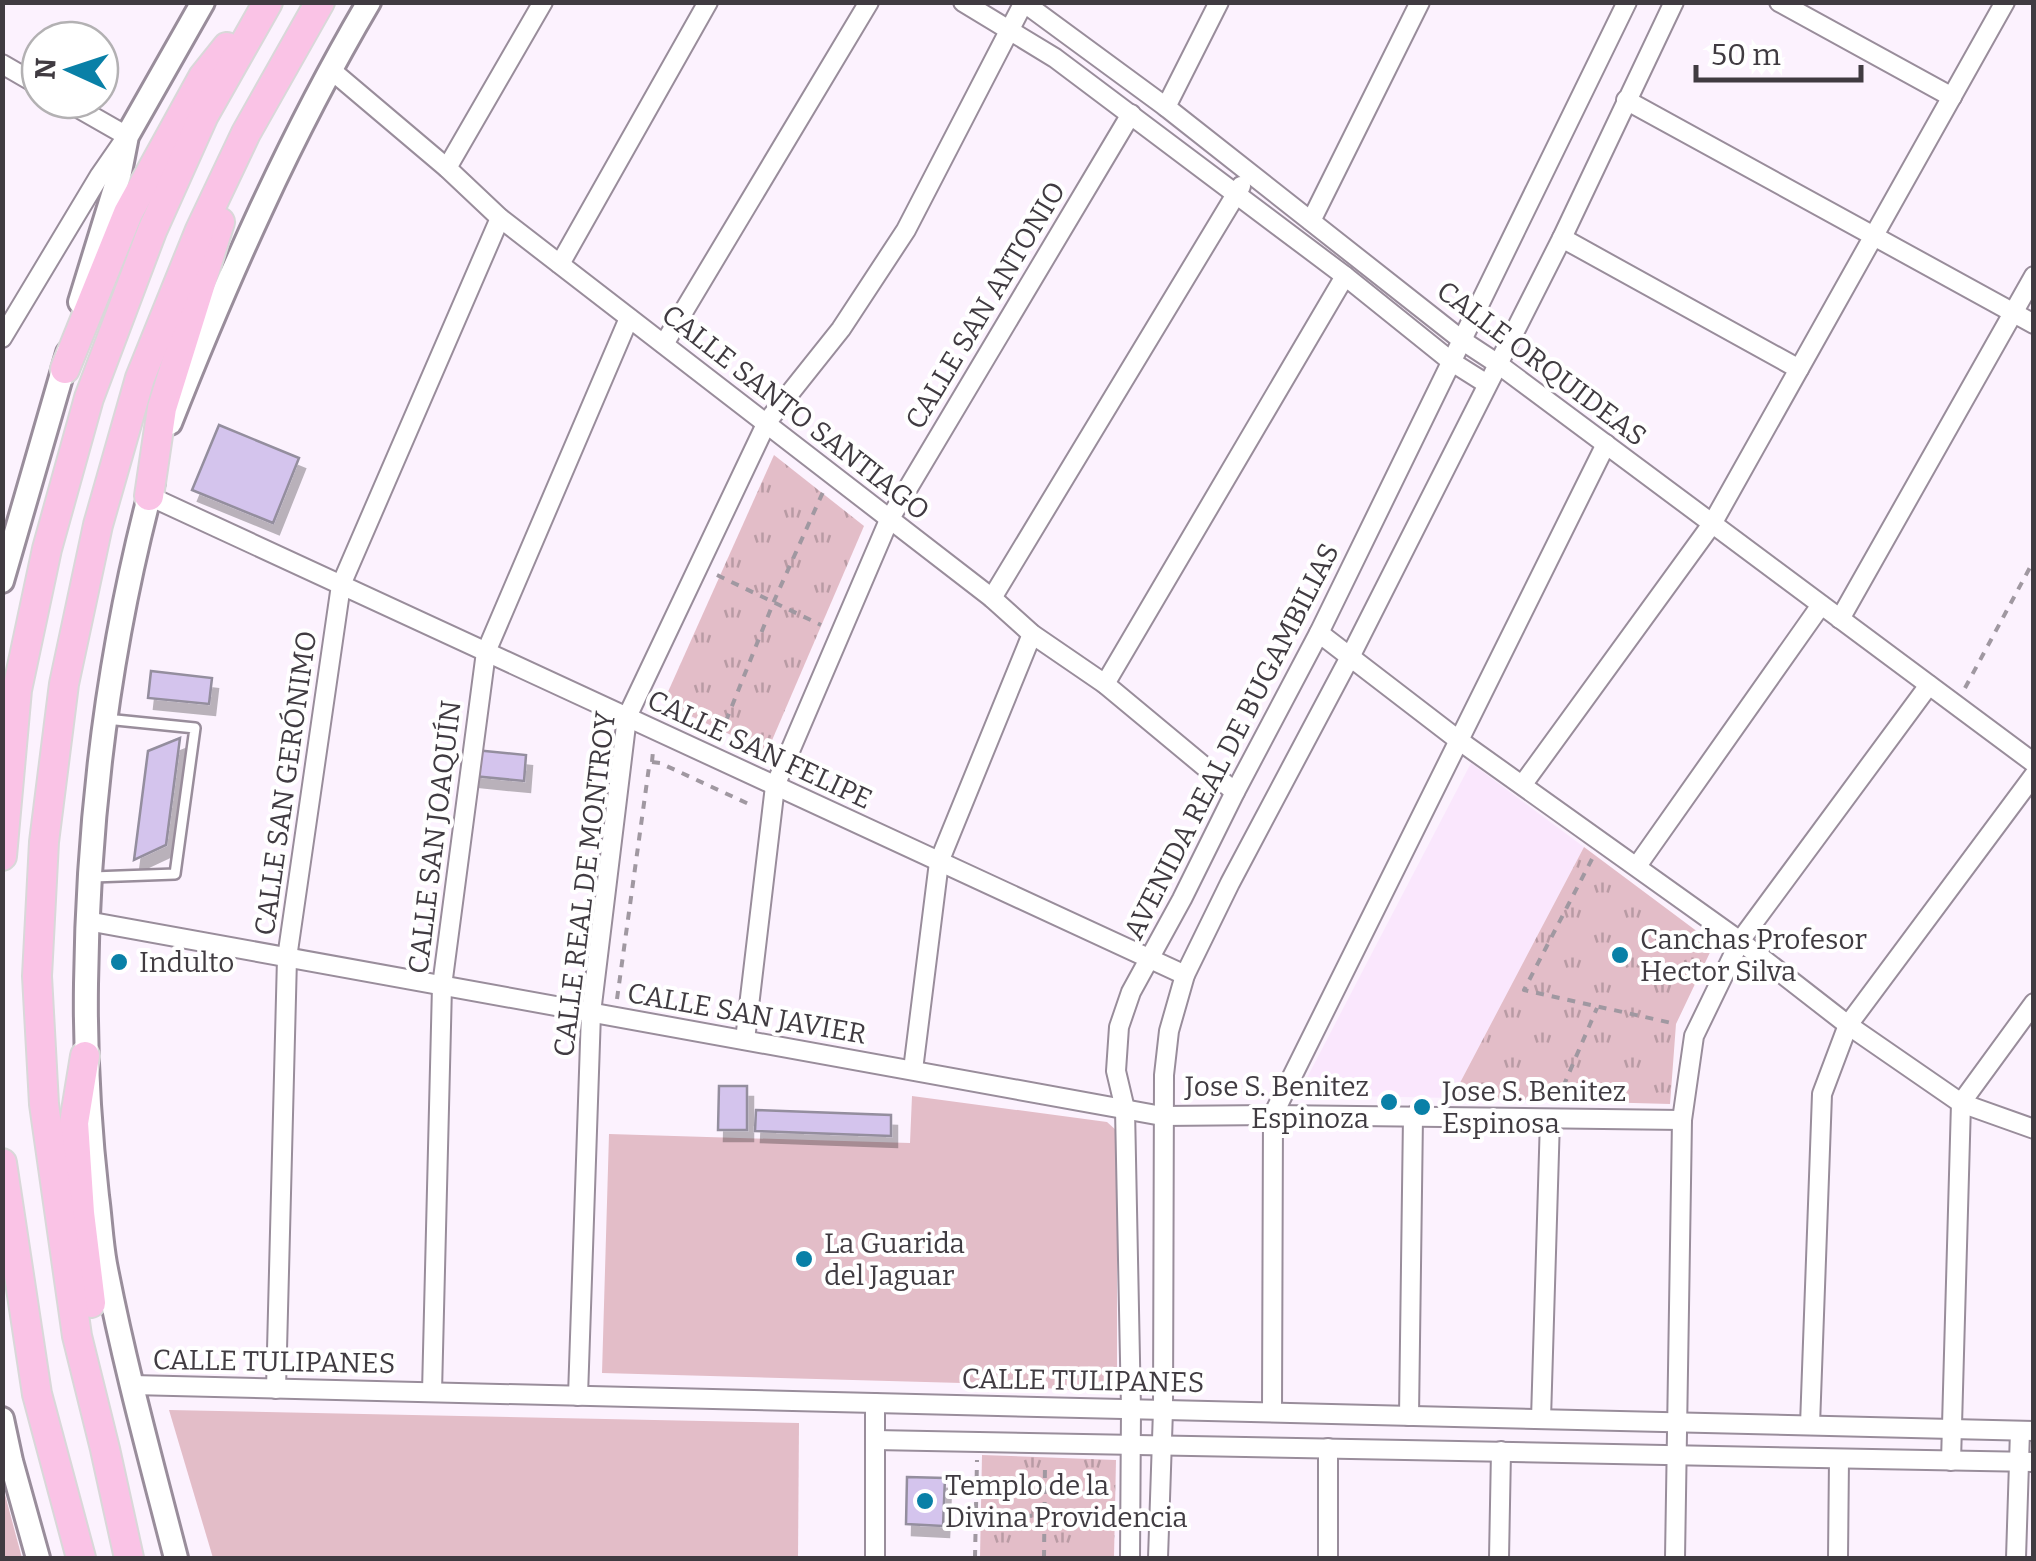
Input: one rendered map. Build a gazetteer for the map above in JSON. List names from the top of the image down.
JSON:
{
  "streets": {
    "street": [
      "CALLE SAN ANTONIO",
      "CALLE ORQUIDEAS",
      "CALLE SANTO SANTIAGO",
      "AVENIDA REAL DE BUGAMBILIAS",
      "CALLE SAN FELIPE",
      "CALLE SAN GERÓNIMO",
      "CALLE SAN JOAQUÍN",
      "CALLE REAL DE MONTROY",
      "CALLE SAN JAVIER",
      "CALLE TULIPANES"
    ]
  },
  "crossings": [
    ["CALLE SAN ANTONIO", "CALLE ORQUIDEAS"],
    ["CALLE SAN ANTONIO", "CALLE SANTO SANTIAGO"],
    ["CALLE SAN ANTONIO", "CALLE SAN FELIPE"],
    ["CALLE SAN ANTONIO", "CALLE SAN JAVIER"],
    ["CALLE ORQUIDEAS", "AVENIDA REAL DE BUGAMBILIAS"],
    ["CALLE ORQUIDEAS", "CALLE REAL DE MONTROY"],
    ["CALLE SANTO SANTIAGO", "AVENIDA REAL DE BUGAMBILIAS"],
    ["CALLE SANTO SANTIAGO", "CALLE SAN GERÓNIMO"],
    ["CALLE SANTO SANTIAGO", "CALLE SAN JOAQUÍN"],
    ["CALLE SANTO SANTIAGO", "CALLE REAL DE MONTROY"],
    ["AVENIDA REAL DE BUGAMBILIAS", "CALLE SAN FELIPE"],
    ["AVENIDA REAL DE BUGAMBILIAS", "CALLE SAN JAVIER"],
    ["AVENIDA REAL DE BUGAMBILIAS", "CALLE TULIPANES"],
    ["CALLE SAN FELIPE", "CALLE SAN GERÓNIMO"],
    ["CALLE SAN FELIPE", "CALLE SAN JOAQUÍN"],
    ["CALLE SAN FELIPE", "CALLE REAL DE MONTROY"],
    ["CALLE SAN GERÓNIMO", "CALLE SAN JAVIER"],
    ["CALLE SAN GERÓNIMO", "CALLE TULIPANES"],
    ["CALLE SAN JOAQUÍN", "CALLE SAN JAVIER"],
    ["CALLE SAN JOAQUÍN", "CALLE TULIPANES"],
    ["CALLE REAL DE MONTROY", "CALLE SAN JAVIER"],
    ["CALLE REAL DE MONTROY", "CALLE TULIPANES"]
  ],
  "places": [
    "Canchas Profesor Hector Silva",
    "Indulto",
    "Jose S. Benitez Espinoza",
    "Jose S. Benitez Espinosa",
    "La Guarida del Jaguar",
    "Templo de la Divina Providencia"
  ],
  "scale_bar": "50 m",
  "north": "left"
}
